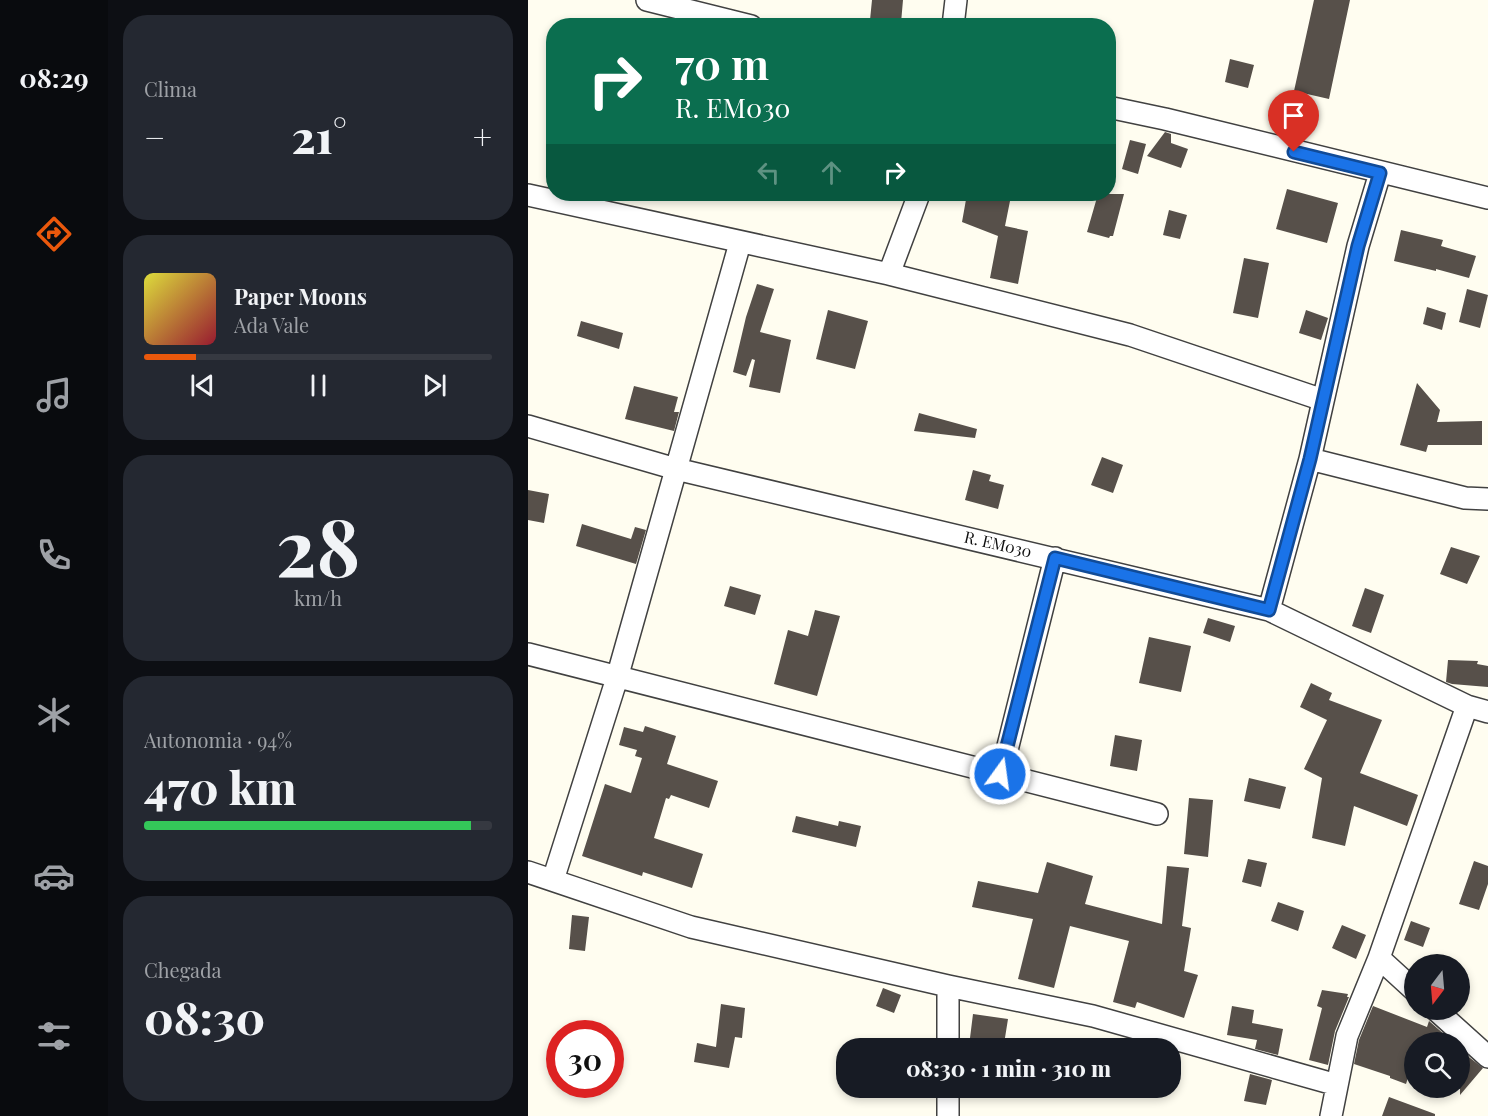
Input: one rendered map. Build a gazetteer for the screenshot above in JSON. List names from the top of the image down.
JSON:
{
  "streets": {
    "street": ["R. EM030"]
  },
  "north": "bottom",
  "page": {
    "tabs": "08:29",
    "tile": [
      "Clima",
      ["28", "km/h"],
      ["Autonomia · 94%", "470 km"],
      ["Chegada", "08:30"]
    ],
    "turn": ["70 m", "R. EM030"],
    "heat": ["−", "21°", "+"],
    "song": ["Paper Moons", "Ada Vale"],
    "limit": "30",
    "trip": "08:30 · 1 min · 310 m"
  }
}
